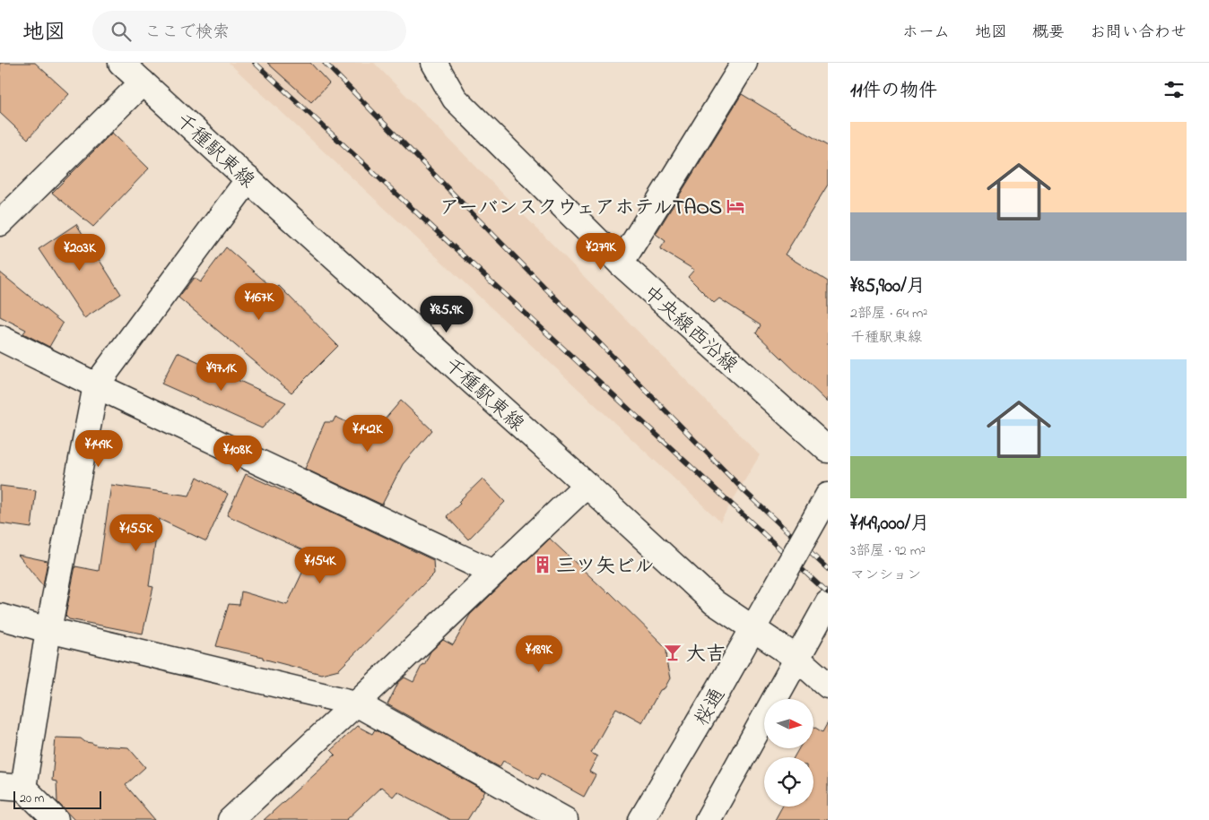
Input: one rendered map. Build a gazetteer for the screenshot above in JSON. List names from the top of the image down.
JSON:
{
  "streets": {
    "street": ["千種駅東線", "中央線西沿線", "桜通"]
  },
  "crossings": [
    ["千種駅東線", "桜通"]
  ],
  "places": {
    "hotel": ["アーバンスクウェアホテルTAOS"],
    "building": ["三ツ矢ビル"],
    "bar": ["大吉"]
  },
  "scale_bar": "20 m",
  "north": "right",
  "page": {
    "header": "地図",
    "search": "ここで検索",
    "nav": [
      "ホーム",
      "地図",
      "概要",
      "お問い合わせ"
    ],
    "heading": "11件の物件",
    "list": [
      {
        "name": "¥85,900/月",
        "note": "2部屋 · 64 m² · 千種駅東線"
      },
      {
        "name": "¥149,000/月",
        "note": "3部屋 · 92 m² · マンション"
      }
    ],
    "price": [
      "¥279K",
      "¥203K",
      "¥167K",
      "¥85.9K",
      "¥97.1K",
      "¥142K",
      "¥149K",
      "¥108K",
      "¥155K",
      "¥154K",
      "¥189K"
    ],
    "scale": "20 m"
  }
}
